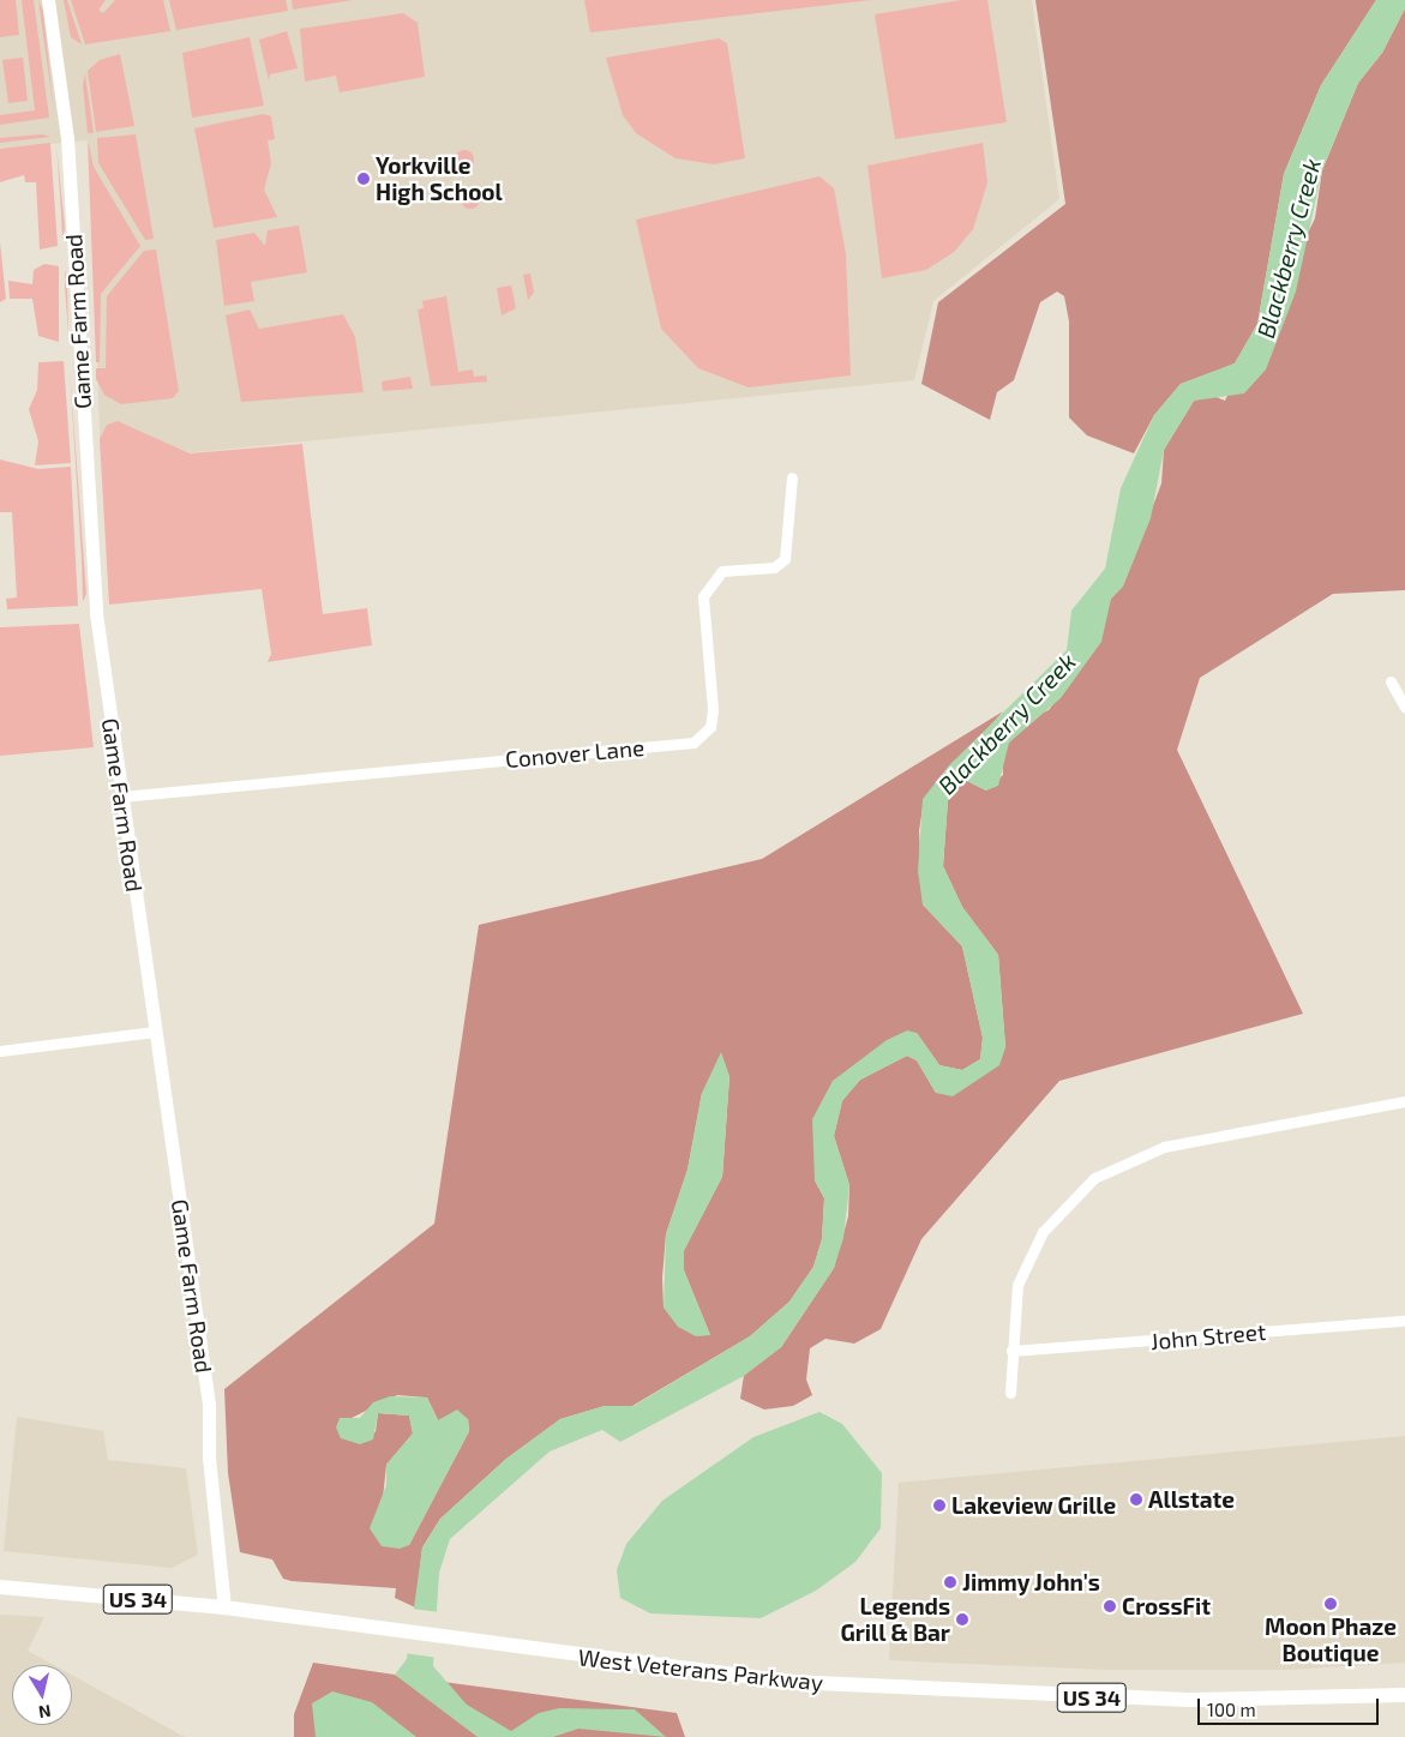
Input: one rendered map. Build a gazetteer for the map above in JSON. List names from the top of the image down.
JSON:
{
  "streets": {
    "main road": ["US 34", "West Veterans Parkway"],
    "street": ["Game Farm Road", "Conover Lane", "John Street"]
  },
  "crossings": [
    ["Game Farm Road", "Conover Lane"],
    ["Game Farm Road", "West Veterans Parkway"]
  ],
  "water": ["Blackberry Creek"],
  "places": [
    "Yorkville High School",
    "Allstate",
    "Lakeview Grille",
    "Jimmy John's",
    "Moon Phaze Boutique",
    "CrossFit",
    "Legends Grill & Bar"
  ],
  "scale_bar": "100 m",
  "north": "bottom"
}
